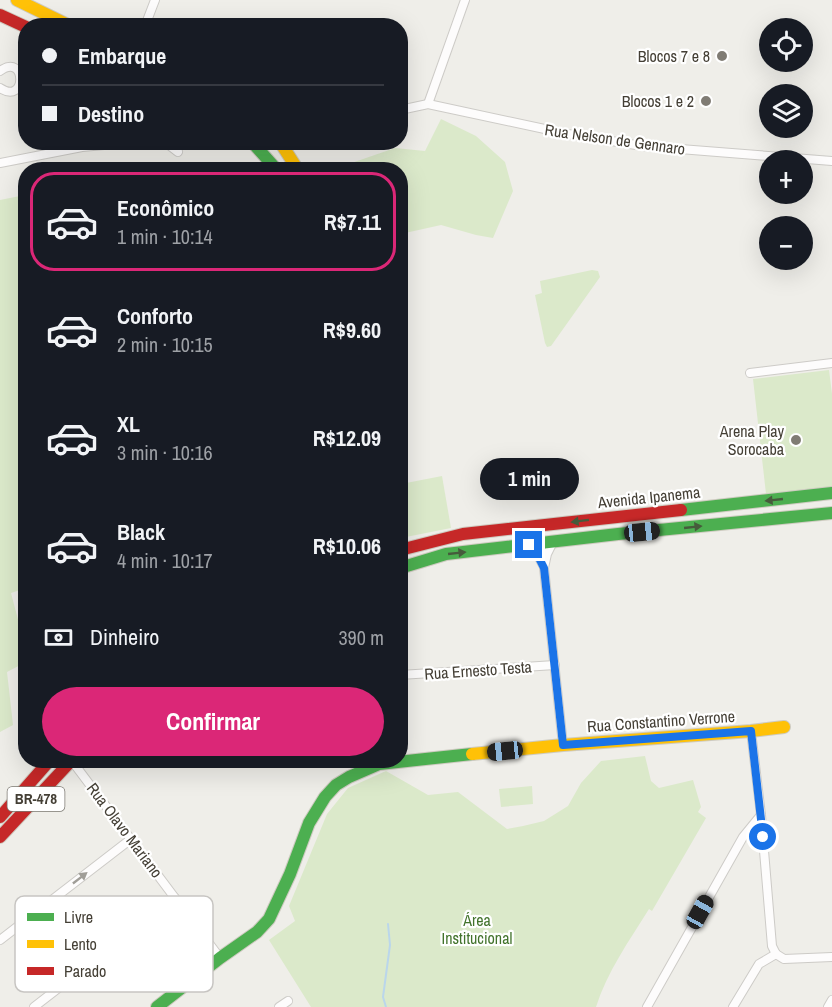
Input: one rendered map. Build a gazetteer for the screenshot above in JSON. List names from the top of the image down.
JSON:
{
  "streets": {
    "main road": ["Avenida Ipanema", "Rua Constantino Verrone", "BR-478"],
    "street": ["Rua Nelson de Gennaro", "Rua Ernesto Testa", "Rua Olavo Mariano"]
  },
  "crossings": [
    ["Rua Constantino Verrone", "Rua Olavo Mariano"]
  ],
  "parks": ["Área Institucional"],
  "places": ["Blocos 7 e 8", "Blocos 1 e 2", "Arena Play Sorocaba"],
  "legend": ["Livre", "Lento", "Parado"],
  "page": {
    "map_buttons": ["+", "−"],
    "banner": ["Embarque", "Destino"],
    "list": [
      {
        "name": "Econômico",
        "note": "1 min · 10:14",
        "value": "R$7.11"
      },
      {
        "name": "Conforto",
        "note": "2 min · 10:15",
        "value": "R$9.60"
      },
      {
        "name": "XL",
        "note": "3 min · 10:16",
        "value": "R$12.09"
      },
      {
        "name": "Black",
        "note": "4 min · 10:17",
        "value": "R$10.06"
      }
    ],
    "bubble": "1 min",
    "pay": ["Dinheiro", "390 m"],
    "buttons": "Confirmar"
  }
}
